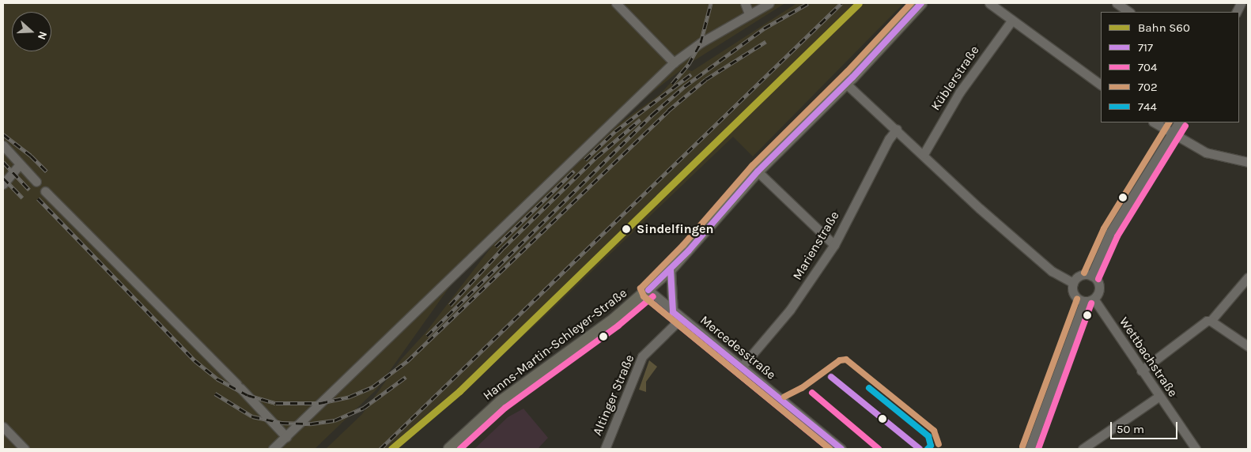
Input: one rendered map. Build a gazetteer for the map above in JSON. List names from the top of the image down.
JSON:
{
  "streets": {
    "main road": ["Hanns-Martin-Schleyer-Straße"],
    "street": [
      "Küblerstraße",
      "Marienstraße",
      "Mercedesstraße",
      "Wettbachstraße",
      "Altinger Straße"
    ]
  },
  "crossings": [
    ["Marienstraße", "Mercedesstraße"],
    ["Hanns-Martin-Schleyer-Straße", "Mercedesstraße"],
    ["Mercedesstraße", "Altinger Straße"]
  ],
  "places": ["Sindelfingen"],
  "lines": [
    "rail line S60",
    "transit line 717",
    "transit line 702",
    "transit line 704",
    "transit line 744"
  ],
  "legend": [
    "Bahn S60",
    "717",
    "704",
    "702",
    "744"
  ],
  "scale_bar": "50 m",
  "north": "right"
}
